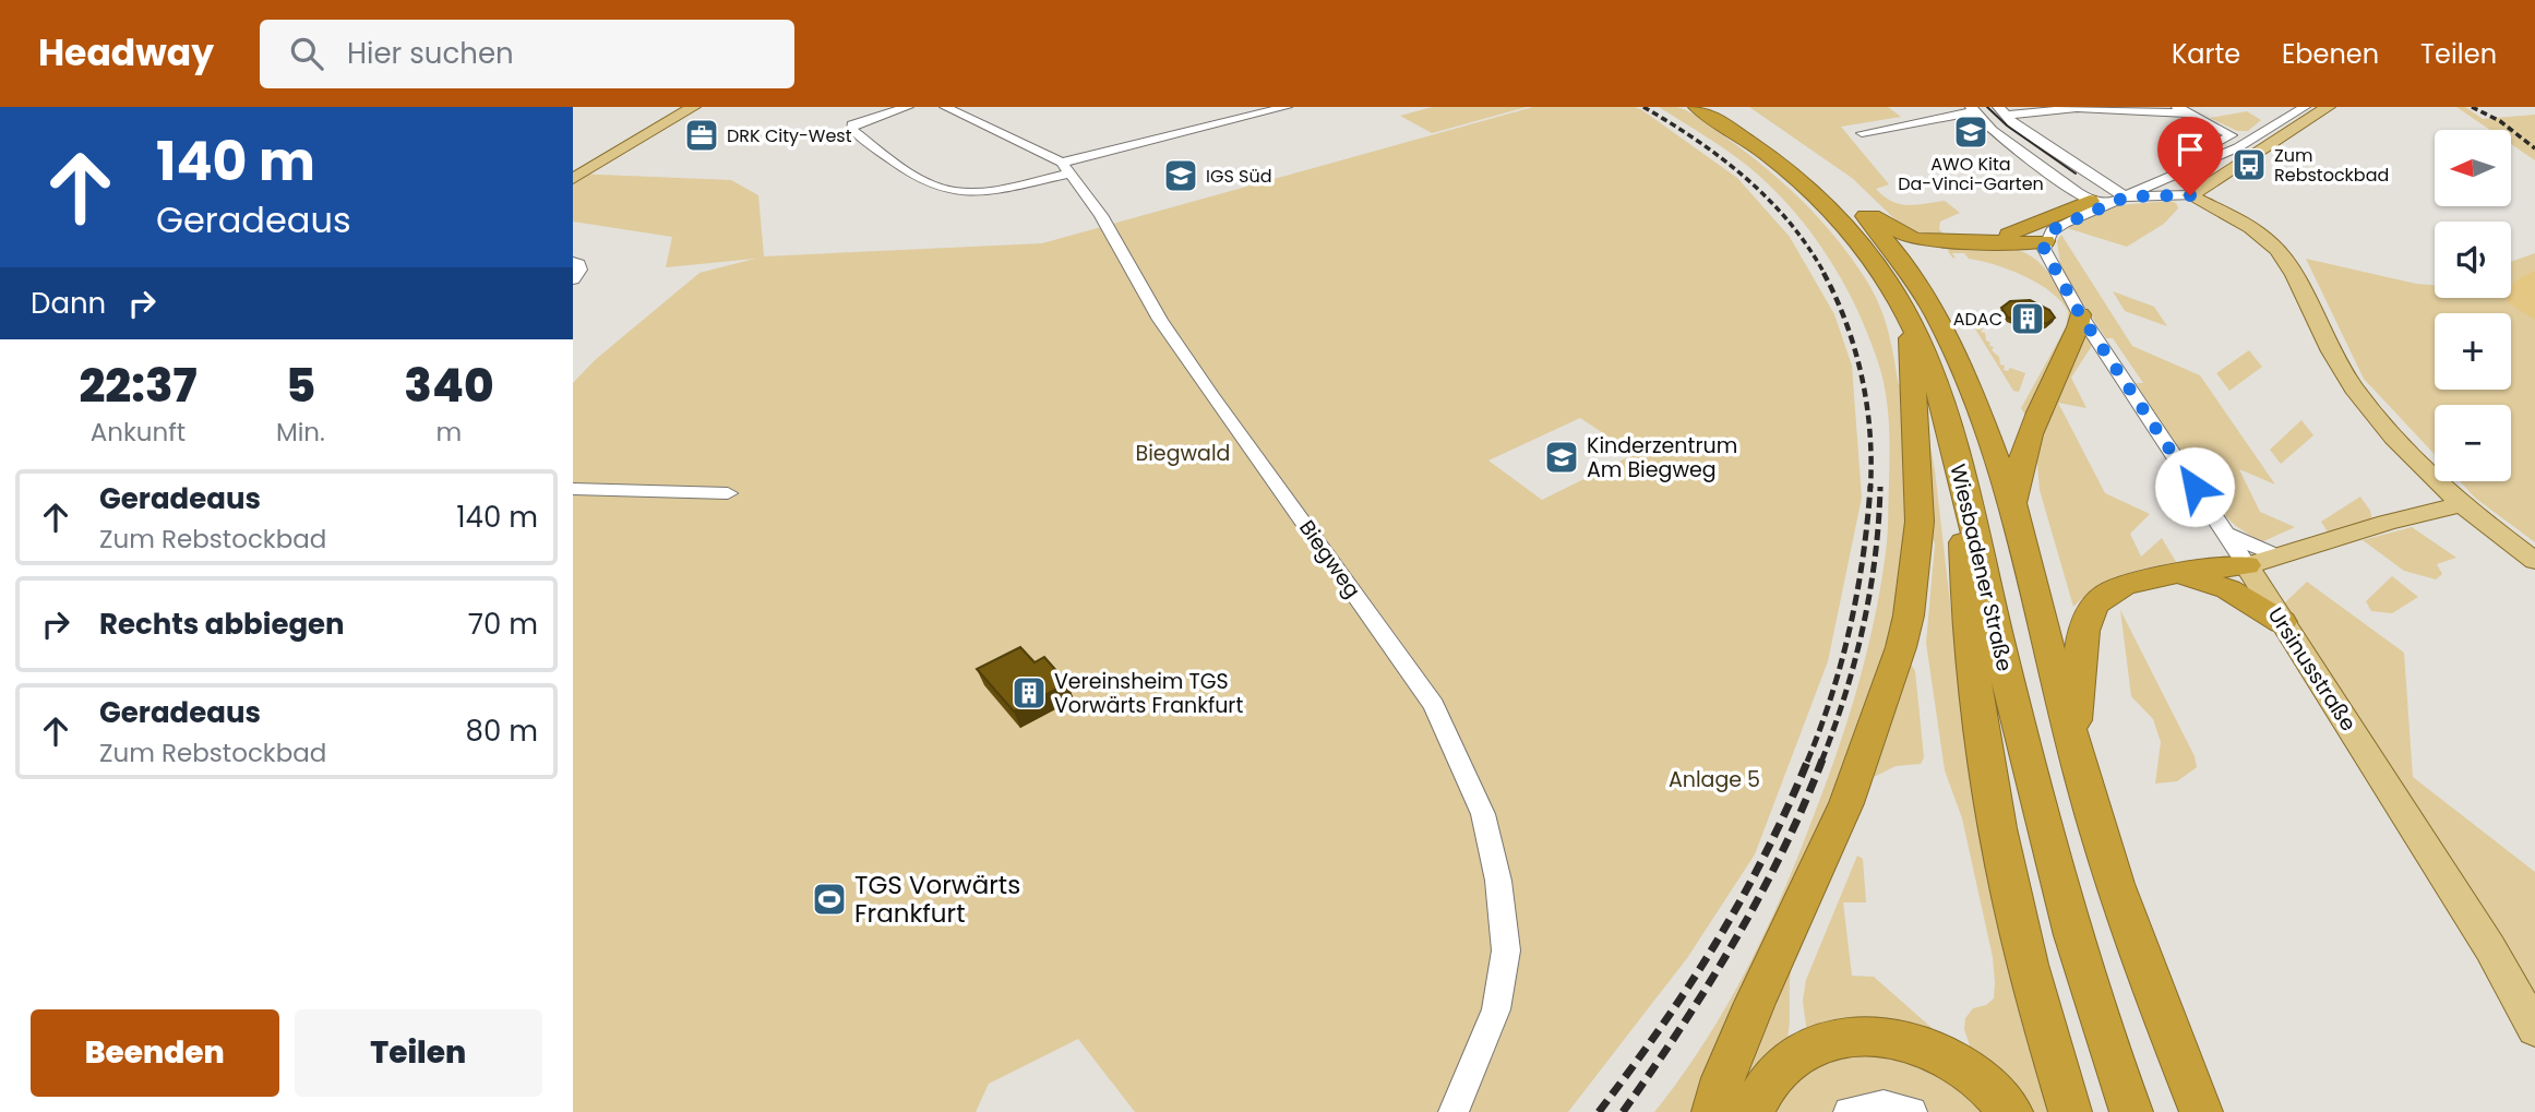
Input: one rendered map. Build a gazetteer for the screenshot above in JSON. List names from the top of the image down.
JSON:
{
  "streets": {
    "highway": ["Wiesbadener Straße"],
    "main road": ["Ursinusstraße"],
    "street": ["Biegweg"]
  },
  "parks": ["Biegwald", "Anlage 5"],
  "places": {
    "school or university": ["AWO Kita Da-Vinci-Garten", "IGS Süd", "Kinderzentrum Am Biegweg"],
    "office": ["DRK City-West"],
    "bus stop": ["Zum Rebstockbad"],
    "building": ["ADAC", "Vereinsheim TGS Vorwärts Frankfurt"],
    "sports": ["TGS Vorwärts Frankfurt"]
  },
  "north": "left",
  "page": {
    "header": "Headway",
    "search": "Hier suchen",
    "nav": ["Karte", "Ebenen", "Teilen"],
    "turn": ["140 m", "Geradeaus"],
    "map_buttons": ["+", "−"],
    "then": "Dann",
    "eta": [
      "22:37",
      "Ankunft",
      "5",
      "Min.",
      "340",
      "m"
    ],
    "list": [
      {
        "name": "Geradeaus",
        "note": "Zum Rebstockbad",
        "value": "140 m"
      },
      {
        "name": "Rechts abbiegen",
        "value": "70 m"
      },
      {
        "name": "Geradeaus",
        "note": "Zum Rebstockbad",
        "value": "80 m"
      }
    ],
    "buttons": ["Beenden", "Teilen"]
  }
}
